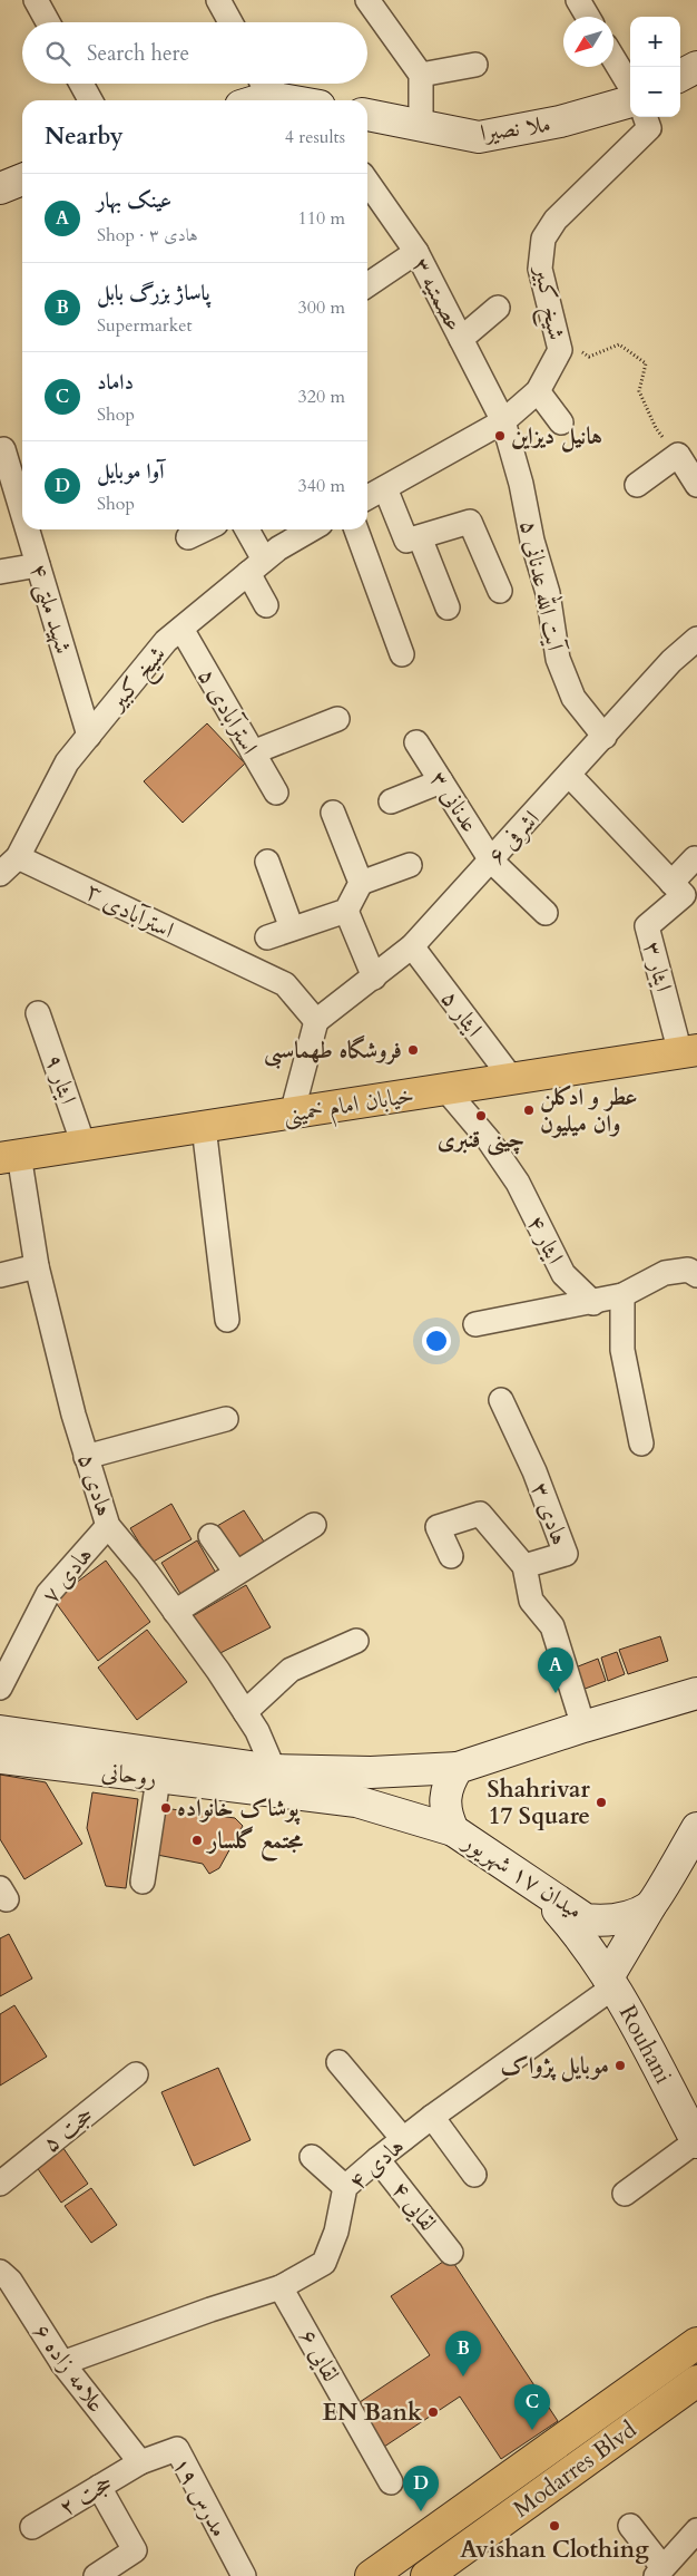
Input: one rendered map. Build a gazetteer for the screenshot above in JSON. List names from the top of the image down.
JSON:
{
  "streets": {
    "main road": [
      "ملا نصیرا",
      "خیابان امام خمینی",
      "روحانی",
      "میدان ۱۷ شهریور",
      "Rouhani",
      "Modarres Blvd"
    ],
    "street": [
      "عصمتیه ۳",
      "شیخ کبیر",
      "آیت الله عدنانی ۵",
      "شهید ملتی ۴",
      "استرآبادی ۵",
      "عدنانی ۳",
      "اشرفی ۶",
      "استرآبادی ٣",
      "ایثار ۳",
      "ایثار ۵",
      "ایثار ۹",
      "ایثار ۴",
      "هادی ۵",
      "هادی ۳",
      "هادی ۷",
      "حجت ۵",
      "هادی ۴",
      "لقایی ۴",
      "لقایی ۶",
      "علامه زاده ۶",
      "حجت ۲",
      "مدرس ۱۹"
    ]
  },
  "crossings": [
    ["عصمتیه ۳", "شیخ کبیر"],
    ["عصمتیه ۳", "آیت الله عدنانی ۵"],
    ["شیخ کبیر", "آیت الله عدنانی ۵"],
    ["شیخ کبیر", "شهید ملتی ۴"],
    ["شیخ کبیر", "استرآبادی ۵"],
    ["شیخ کبیر", "استرآبادی ٣"],
    ["آیت الله عدنانی ۵", "اشرفی ۶"],
    ["عدنانی ۳", "اشرفی ۶"],
    ["اشرفی ۶", "استرآبادی ٣"],
    ["اشرفی ۶", "ایثار ۵"],
    ["ایثار ۳", "خیابان امام خمینی"],
    ["ایثار ۵", "خیابان امام خمینی"],
    ["ایثار ۹", "خیابان امام خمینی"],
    ["خیابان امام خمینی", "ایثار ۴"],
    ["خیابان امام خمینی", "هادی ۵"],
    ["هادی ۵", "هادی ۷"],
    ["هادی ۵", "روحانی"],
    ["روحانی", "میدان ۱۷ شهریور"],
    ["میدان ۱۷ شهریور", "Rouhani"],
    ["Rouhani", "هادی ۴"],
    ["هادی ۴", "لقایی ۴"],
    ["هادی ۴", "لقایی ۶"],
    ["هادی ۴", "علامه زاده ۶"],
    ["علامه زاده ۶", "حجت ۲"],
    ["علامه زاده ۶", "مدرس ۱۹"],
    ["حجت ۲", "مدرس ۱۹"]
  ],
  "places": [
    "هانیل دیزاین",
    "فروشگاه طهماسبی",
    "عطر و ادکلن وان میلیون",
    "چینی قنبری",
    "Shahrivar 17 Square",
    "پوشاک خانواده",
    "مجتمع گلسار",
    "موبایل پژواک",
    "EN Bank",
    "Avishan Clothing"
  ],
  "north": "bottom left",
  "page": {
    "map_buttons": ["+", "−"],
    "search": "Search here",
    "heading": ["Nearby", "4 results"],
    "list": [
      {
        "mark": "A",
        "name": "عینک بهار",
        "note": "Shop · هادی ۳",
        "value": "110 m"
      },
      {
        "mark": "B",
        "name": "پاساژ بزرگ بابل",
        "note": "Supermarket",
        "value": "300 m"
      },
      {
        "mark": "C",
        "name": "داماد",
        "note": "Shop",
        "value": "320 m"
      },
      {
        "mark": "D",
        "name": "آوا موبایل",
        "note": "Shop",
        "value": "340 m"
      }
    ],
    "pins": [
      "A",
      "B",
      "C",
      "D"
    ]
  }
}
